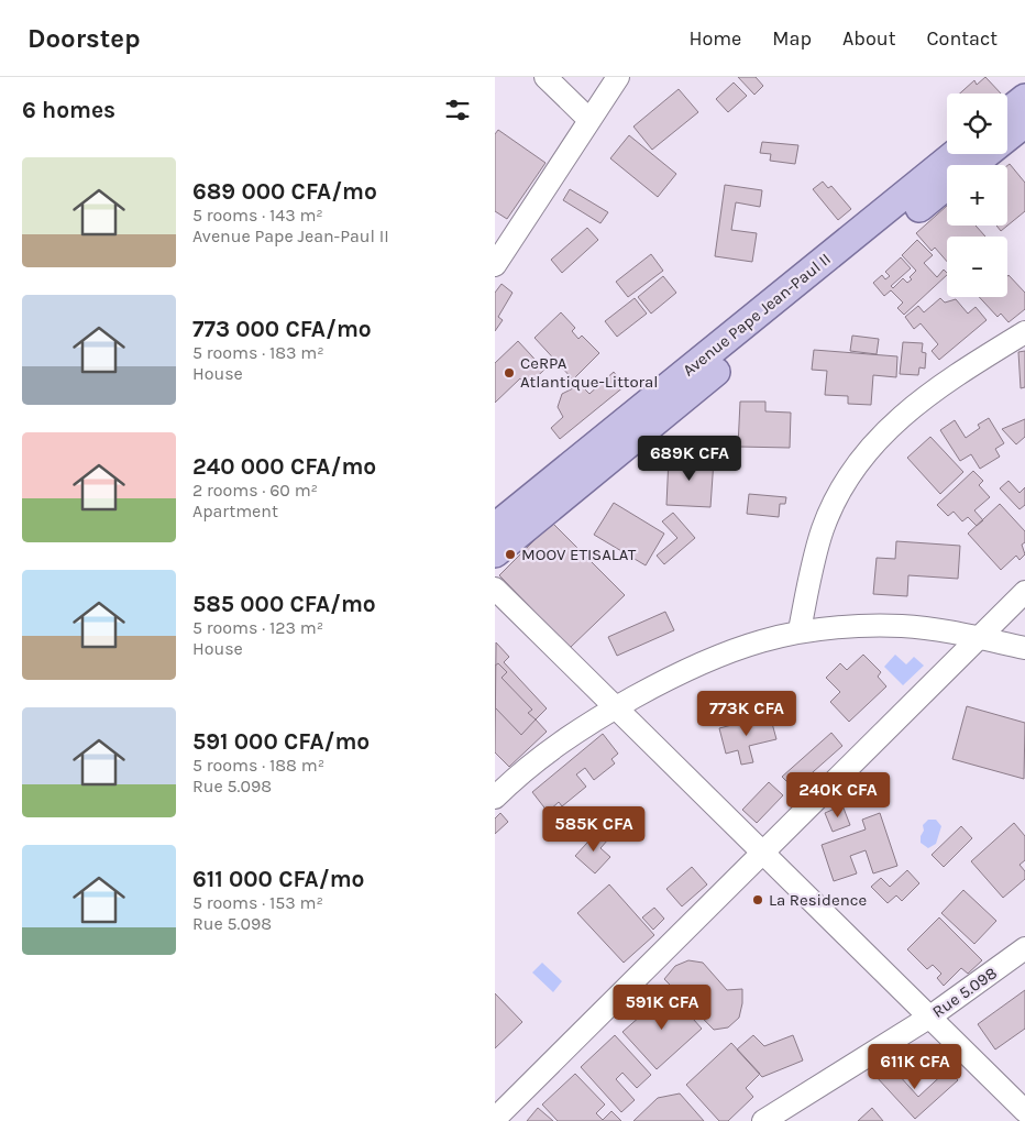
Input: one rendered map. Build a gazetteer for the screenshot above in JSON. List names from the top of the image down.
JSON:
{
  "streets": {
    "main road": ["Avenue Pape Jean-Paul II"],
    "street": ["Rue 5.098"]
  },
  "places": ["CeRPA Atlantique-Littoral", "MOOV ETISALAT", "La Residence"],
  "page": {
    "header": "Doorstep",
    "nav": [
      "Home",
      "Map",
      "About",
      "Contact"
    ],
    "heading": "6 homes",
    "map_buttons": ["+", "−"],
    "list": [
      {
        "name": "689 000 CFA/mo",
        "note": "5 rooms · 143 m² · Avenue Pape Jean-Paul II"
      },
      {
        "name": "773 000 CFA/mo",
        "note": "5 rooms · 183 m² · House"
      },
      {
        "name": "240 000 CFA/mo",
        "note": "2 rooms · 60 m² · Apartment"
      },
      {
        "name": "585 000 CFA/mo",
        "note": "5 rooms · 123 m² · House"
      },
      {
        "name": "591 000 CFA/mo",
        "note": "5 rooms · 188 m² · Rue 5.098"
      },
      {
        "name": "611 000 CFA/mo",
        "note": "5 rooms · 153 m² · Rue 5.098"
      }
    ],
    "price": [
      "689K CFA",
      "773K CFA",
      "240K CFA",
      "585K CFA",
      "591K CFA",
      "611K CFA"
    ]
  }
}
